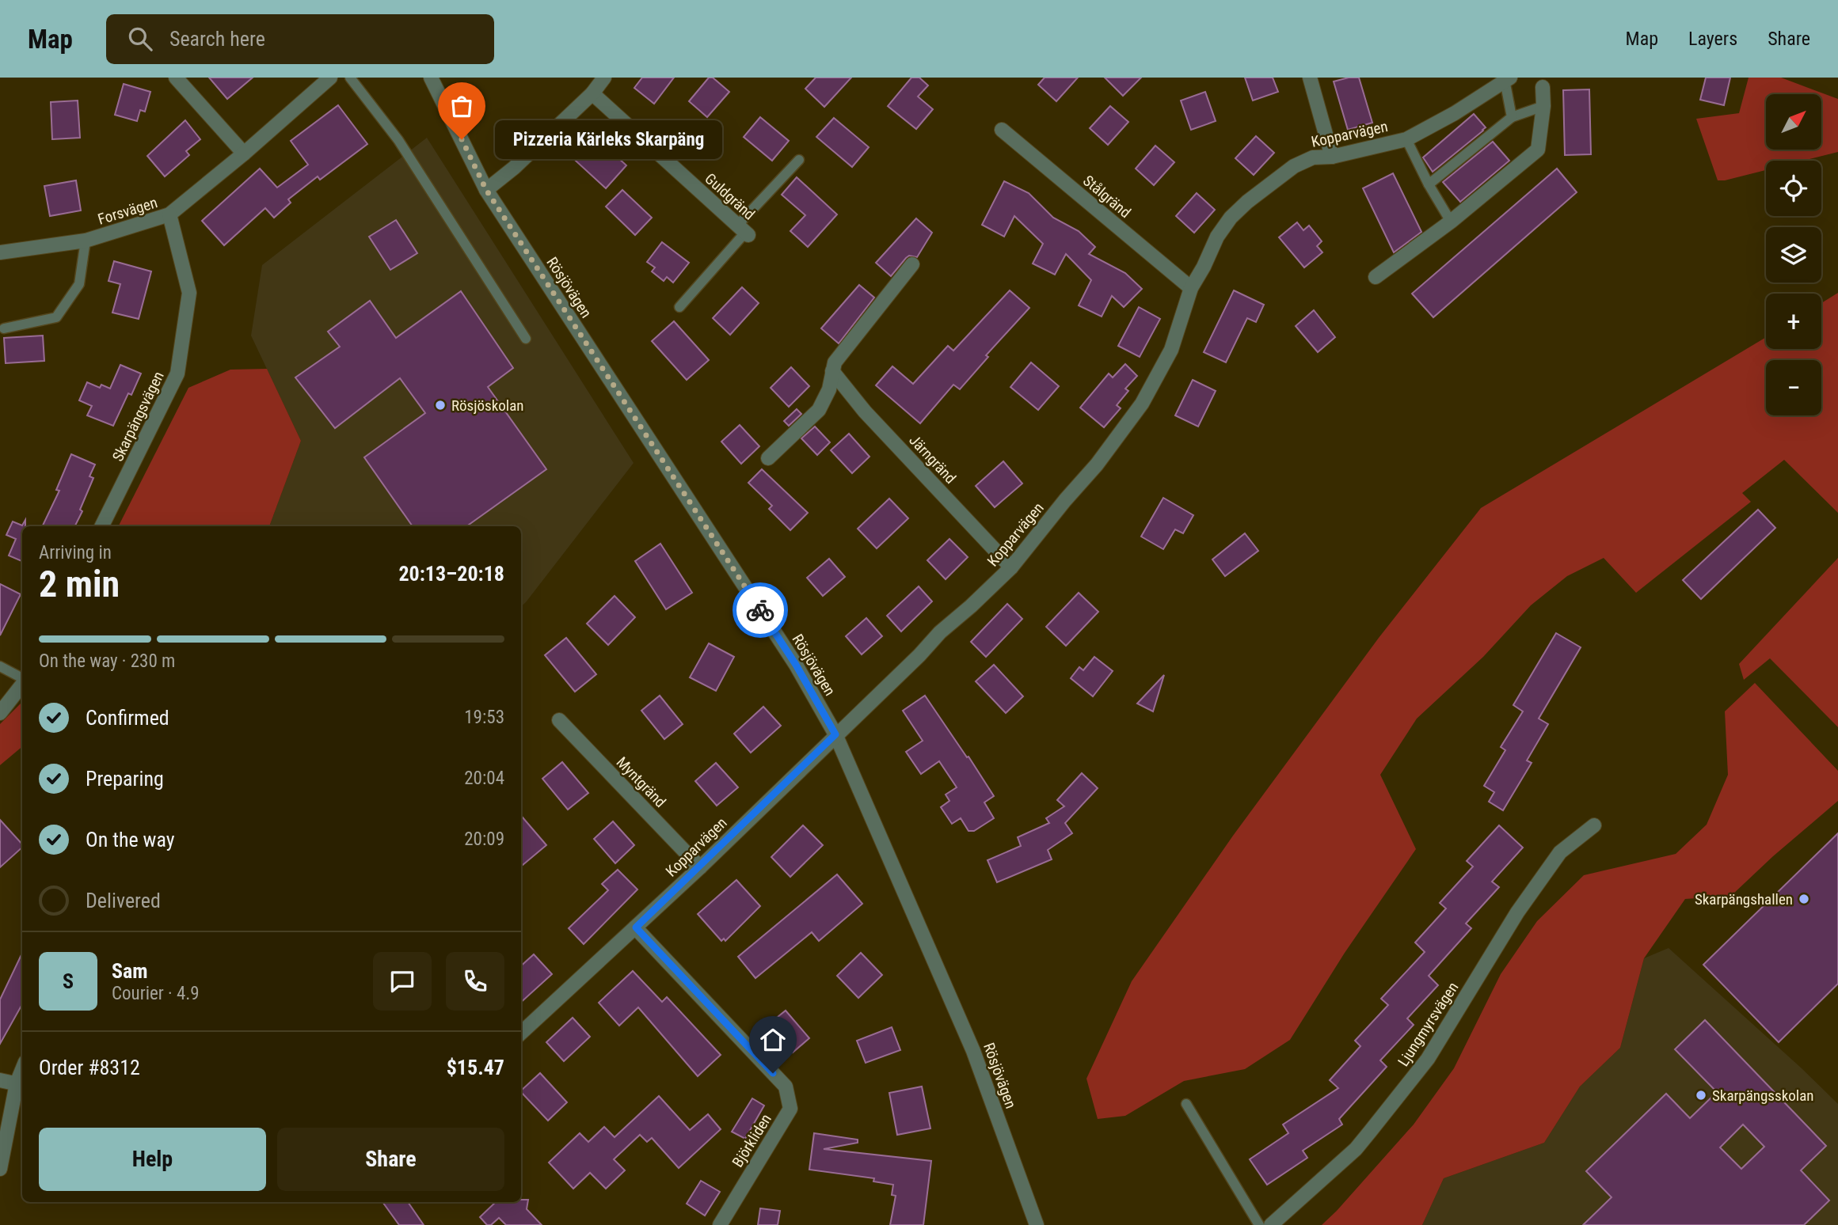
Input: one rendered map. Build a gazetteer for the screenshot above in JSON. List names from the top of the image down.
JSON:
{
  "streets": {
    "street": [
      "Kopparvägen",
      "Guldgränd",
      "Stålgränd",
      "Forsvägen",
      "Rösjövägen",
      "Skarpängsvägen",
      "Järngränd",
      "Myntgränd",
      "Ljungmyrsvägen",
      "Björkliden"
    ]
  },
  "crossings": [
    ["Kopparvägen", "Stålgränd"],
    ["Kopparvägen", "Rösjövägen"],
    ["Kopparvägen", "Järngränd"],
    ["Kopparvägen", "Myntgränd"],
    ["Kopparvägen", "Björkliden"],
    ["Forsvägen", "Skarpängsvägen"]
  ],
  "places": [
    "Pizzeria Kärleks Skarpäng",
    "Rösjöskolan",
    "Skarpängshallen",
    "Skarpängsskolan"
  ],
  "north": "top right",
  "page": {
    "header": "Map",
    "search": "Search here",
    "nav": ["Map", "Layers", "Share"],
    "map_buttons": ["+", "−"],
    "bubble": "Pizzeria Kärleks Skarpäng",
    "heading": ["2 min", "Arriving in", "20:13–20:18"],
    "panel": [
      "Sam",
      "Courier · 4.9",
      "Order #8312",
      "$15.47"
    ],
    "bar": "On the way · 230 m",
    "list": [
      ["Confirmed", "19:53"],
      ["Preparing", "20:04"],
      ["On the way", "20:09"],
      "Delivered"
    ],
    "round": "S",
    "buttons": ["Help", "Share"]
  }
}
